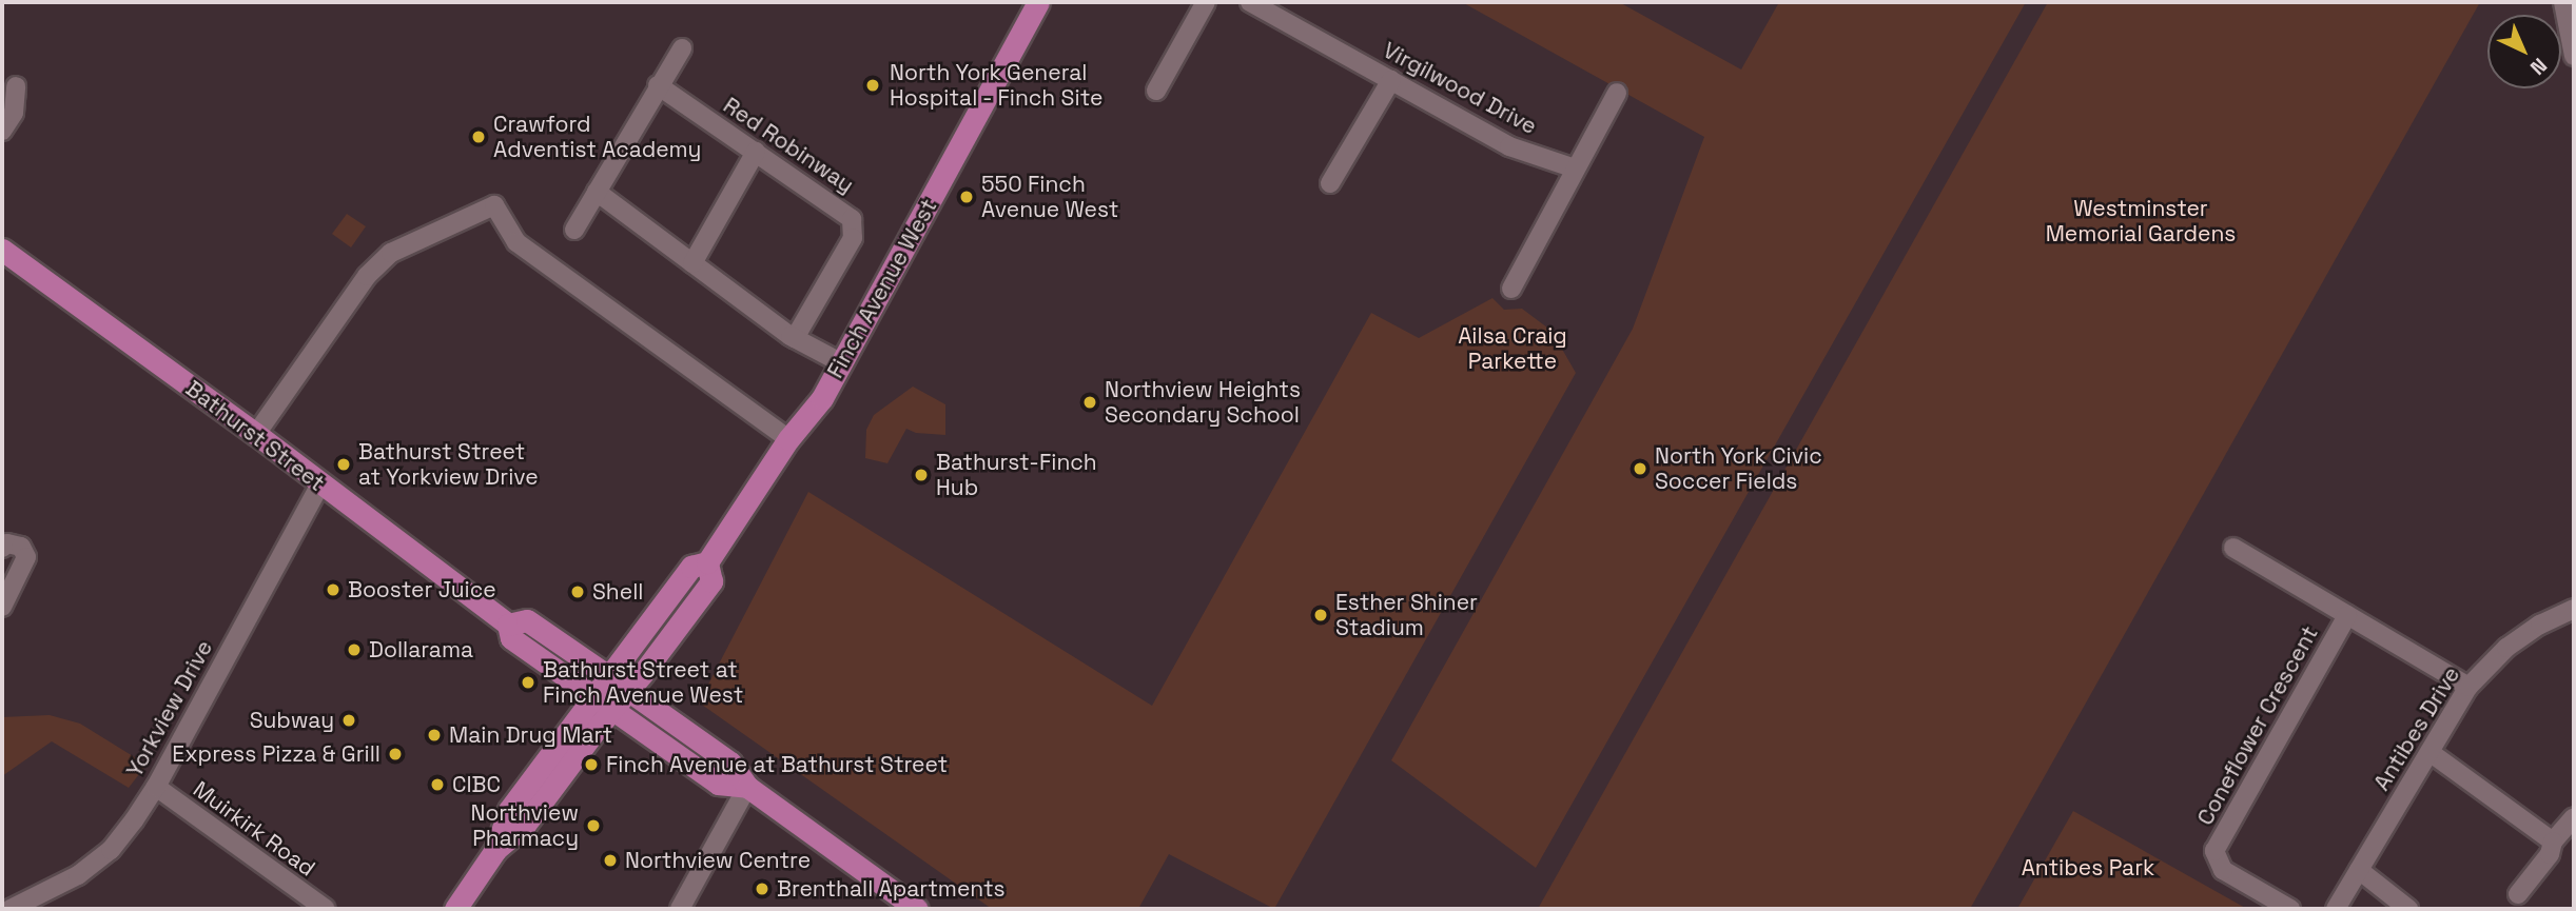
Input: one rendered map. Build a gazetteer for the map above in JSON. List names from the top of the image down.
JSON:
{
  "streets": {
    "main road": ["Finch Avenue West", "Bathurst Street"],
    "street": [
      "Virgilwood Drive",
      "Red Robinway",
      "Yorkview Drive",
      "Coneflower Crescent",
      "Antibes Drive",
      "Muirkirk Road"
    ]
  },
  "crossings": [
    ["Finch Avenue West", "Bathurst Street"],
    ["Bathurst Street", "Yorkview Drive"],
    ["Yorkview Drive", "Muirkirk Road"],
    ["Coneflower Crescent", "Antibes Drive"]
  ],
  "parks": ["Westminster Memorial Gardens", "Ailsa Craig Parkette", "Antibes Park"],
  "places": [
    "North York General Hospital - Finch Site",
    "Crawford Adventist Academy",
    "550 Finch Avenue West",
    "Northview Heights Secondary School",
    "Bathurst Street at Yorkview Drive",
    "North York Civic Soccer Fields",
    "Bathurst-Finch Hub",
    "Booster Juice",
    "Shell",
    "Esther Shiner Stadium",
    "Dollarama",
    "Bathurst Street at Finch Avenue West",
    "Subway",
    "Main Drug Mart",
    "Express Pizza & Grill",
    "Finch Avenue at Bathurst Street",
    "CIBC",
    "Northview Pharmacy",
    "Northview Centre",
    "Brenthall Apartments"
  ],
  "north": "bottom right"
}
